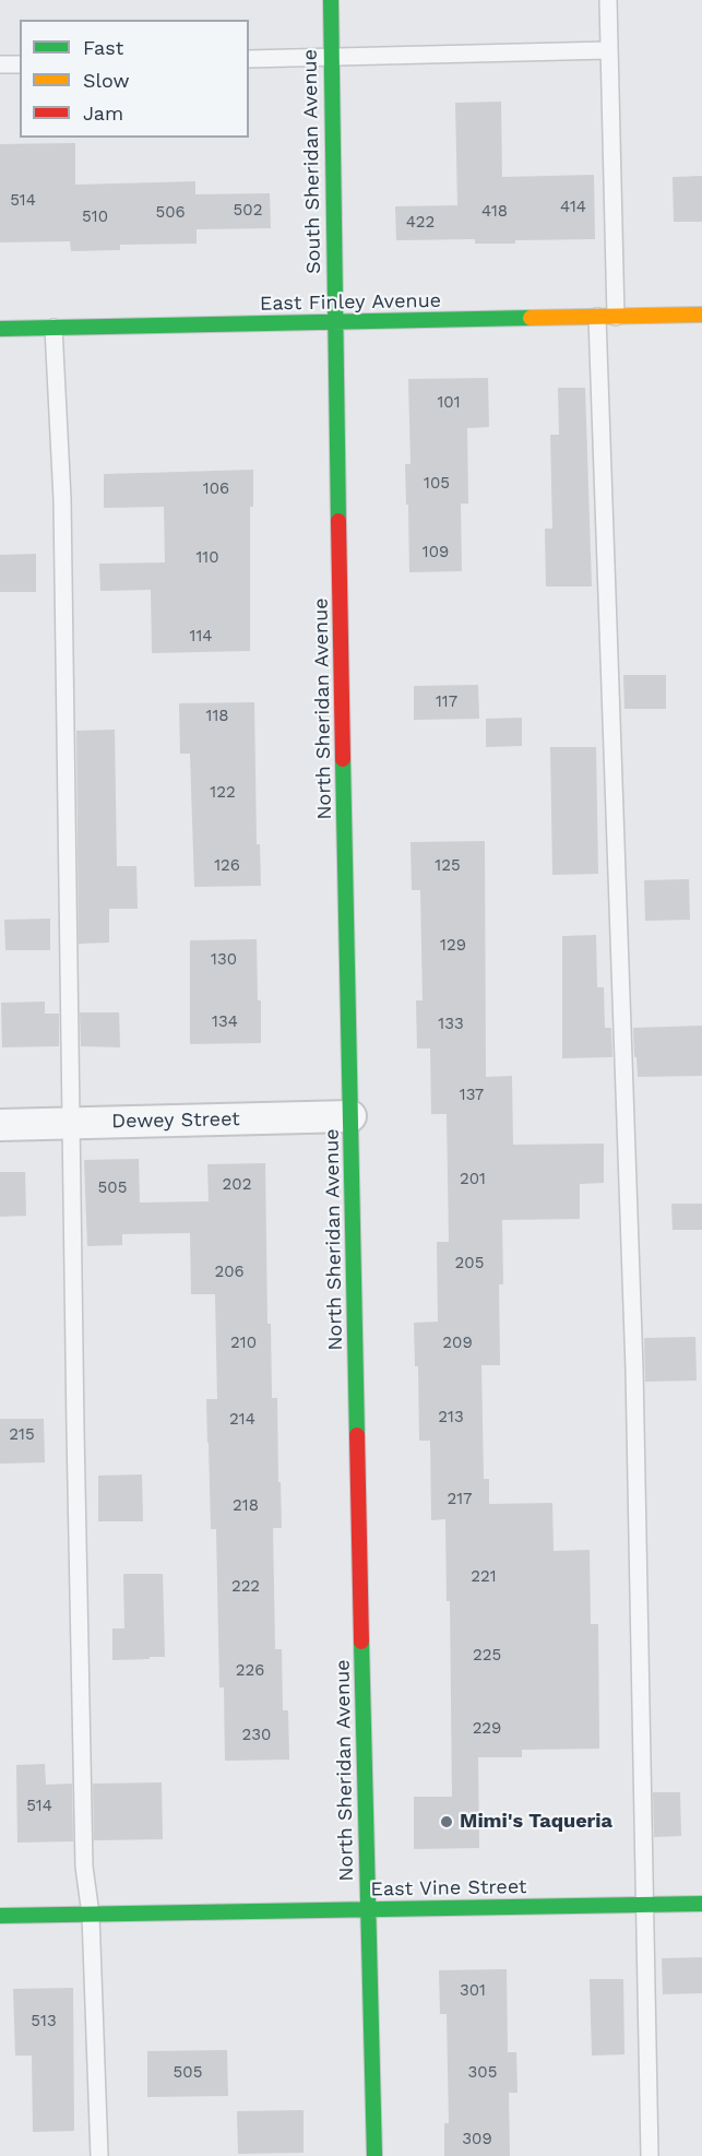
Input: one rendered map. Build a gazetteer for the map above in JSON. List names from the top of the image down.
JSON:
{
  "streets": {
    "street": [
      "South Sheridan Avenue",
      "East Finley Avenue",
      "North Sheridan Avenue",
      "Dewey Street",
      "East Vine Street"
    ]
  },
  "crossings": [
    ["South Sheridan Avenue", "East Finley Avenue"],
    ["South Sheridan Avenue", "North Sheridan Avenue"],
    ["East Finley Avenue", "North Sheridan Avenue"],
    ["North Sheridan Avenue", "Dewey Street"],
    ["North Sheridan Avenue", "East Vine Street"]
  ],
  "places": ["Mimi's Taqueria"],
  "house_numbers": [
    "514",
    "414",
    "502",
    "418",
    "506",
    "510",
    "422",
    "101",
    "105",
    "106",
    "109",
    "110",
    "114",
    "117",
    "118",
    "122",
    "126",
    "125",
    "129",
    "130",
    "134",
    "133",
    "137",
    "201",
    "202",
    "505",
    "205",
    "206",
    "210",
    "209",
    "213",
    "214",
    "215",
    "217",
    "218",
    "221",
    "222",
    "225",
    "226",
    "229",
    "230",
    "514",
    "301",
    "513",
    "505",
    "305",
    "309"
  ],
  "legend": ["Fast", "Slow", "Jam"]
}
